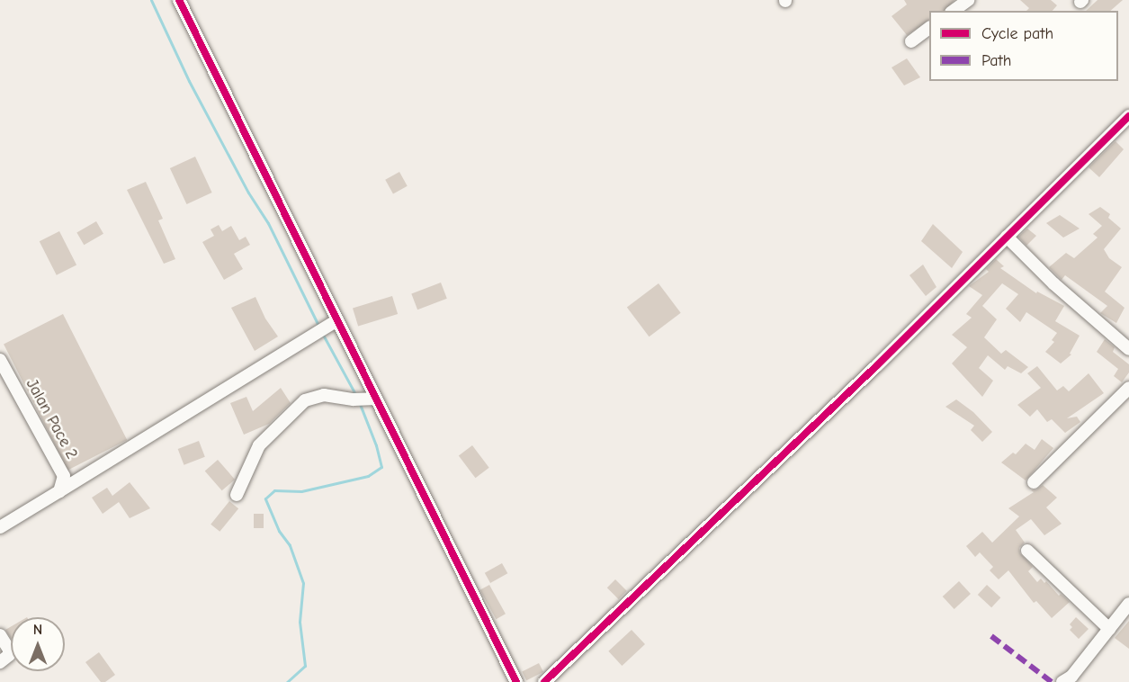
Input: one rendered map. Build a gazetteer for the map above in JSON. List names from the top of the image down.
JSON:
{
  "streets": {
    "street": ["Jalan Pace 2"]
  },
  "legend": ["Cycle path", "Path"],
  "north": "top"
}
